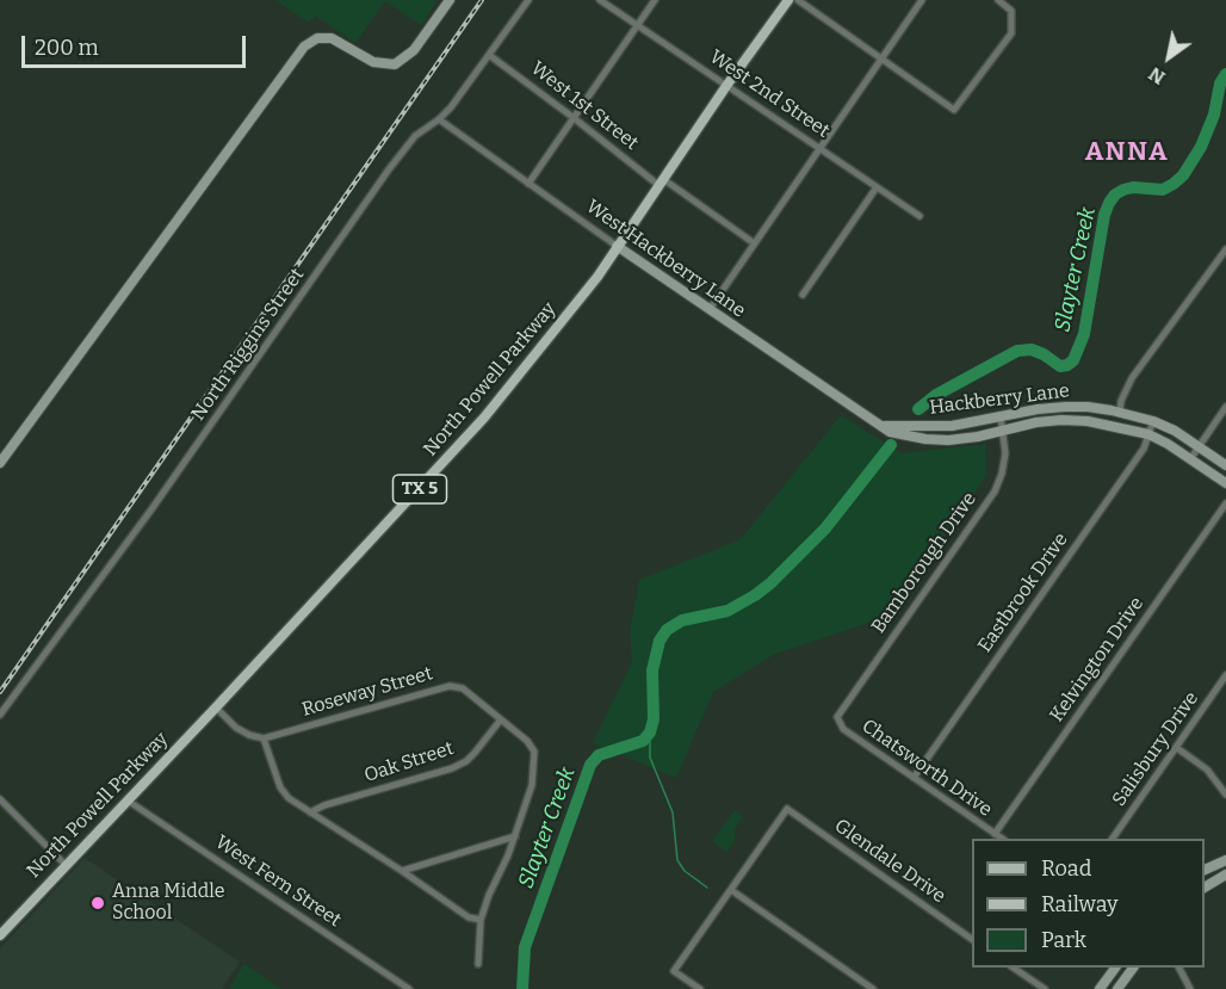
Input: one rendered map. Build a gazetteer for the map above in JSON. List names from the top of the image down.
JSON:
{
  "streets": {
    "main road": ["North Powell Parkway", "TX 5"],
    "street": [
      "West 2nd Street",
      "West 1st Street",
      "West Hackberry Lane",
      "North Riggins Street",
      "Hackberry Lane",
      "Bamborough Drive",
      "Eastbrook Drive",
      "Kelvington Drive",
      "Roseway Street",
      "Salisbury Drive",
      "Oak Street",
      "Chatsworth Drive",
      "Glendale Drive",
      "West Fern Street"
    ]
  },
  "crossings": [
    ["West 2nd Street", "North Powell Parkway"],
    ["West 1st Street", "North Riggins Street"],
    ["West 1st Street", "North Powell Parkway"],
    ["West Hackberry Lane", "North Riggins Street"],
    ["West Hackberry Lane", "North Powell Parkway"],
    ["West Hackberry Lane", "Hackberry Lane"],
    ["North Powell Parkway", "West Fern Street"],
    ["Hackberry Lane", "Bamborough Drive"],
    ["Hackberry Lane", "Eastbrook Drive"],
    ["Bamborough Drive", "Chatsworth Drive"],
    ["Eastbrook Drive", "Chatsworth Drive"],
    ["Kelvington Drive", "Chatsworth Drive"],
    ["Roseway Street", "Oak Street"]
  ],
  "districts": ["ANNA"],
  "water": ["Slayter Creek"],
  "places": ["Anna Middle School"],
  "legend": ["Road", "Railway", "Park"],
  "scale_bar": "200 m",
  "north": "bottom left"
}
